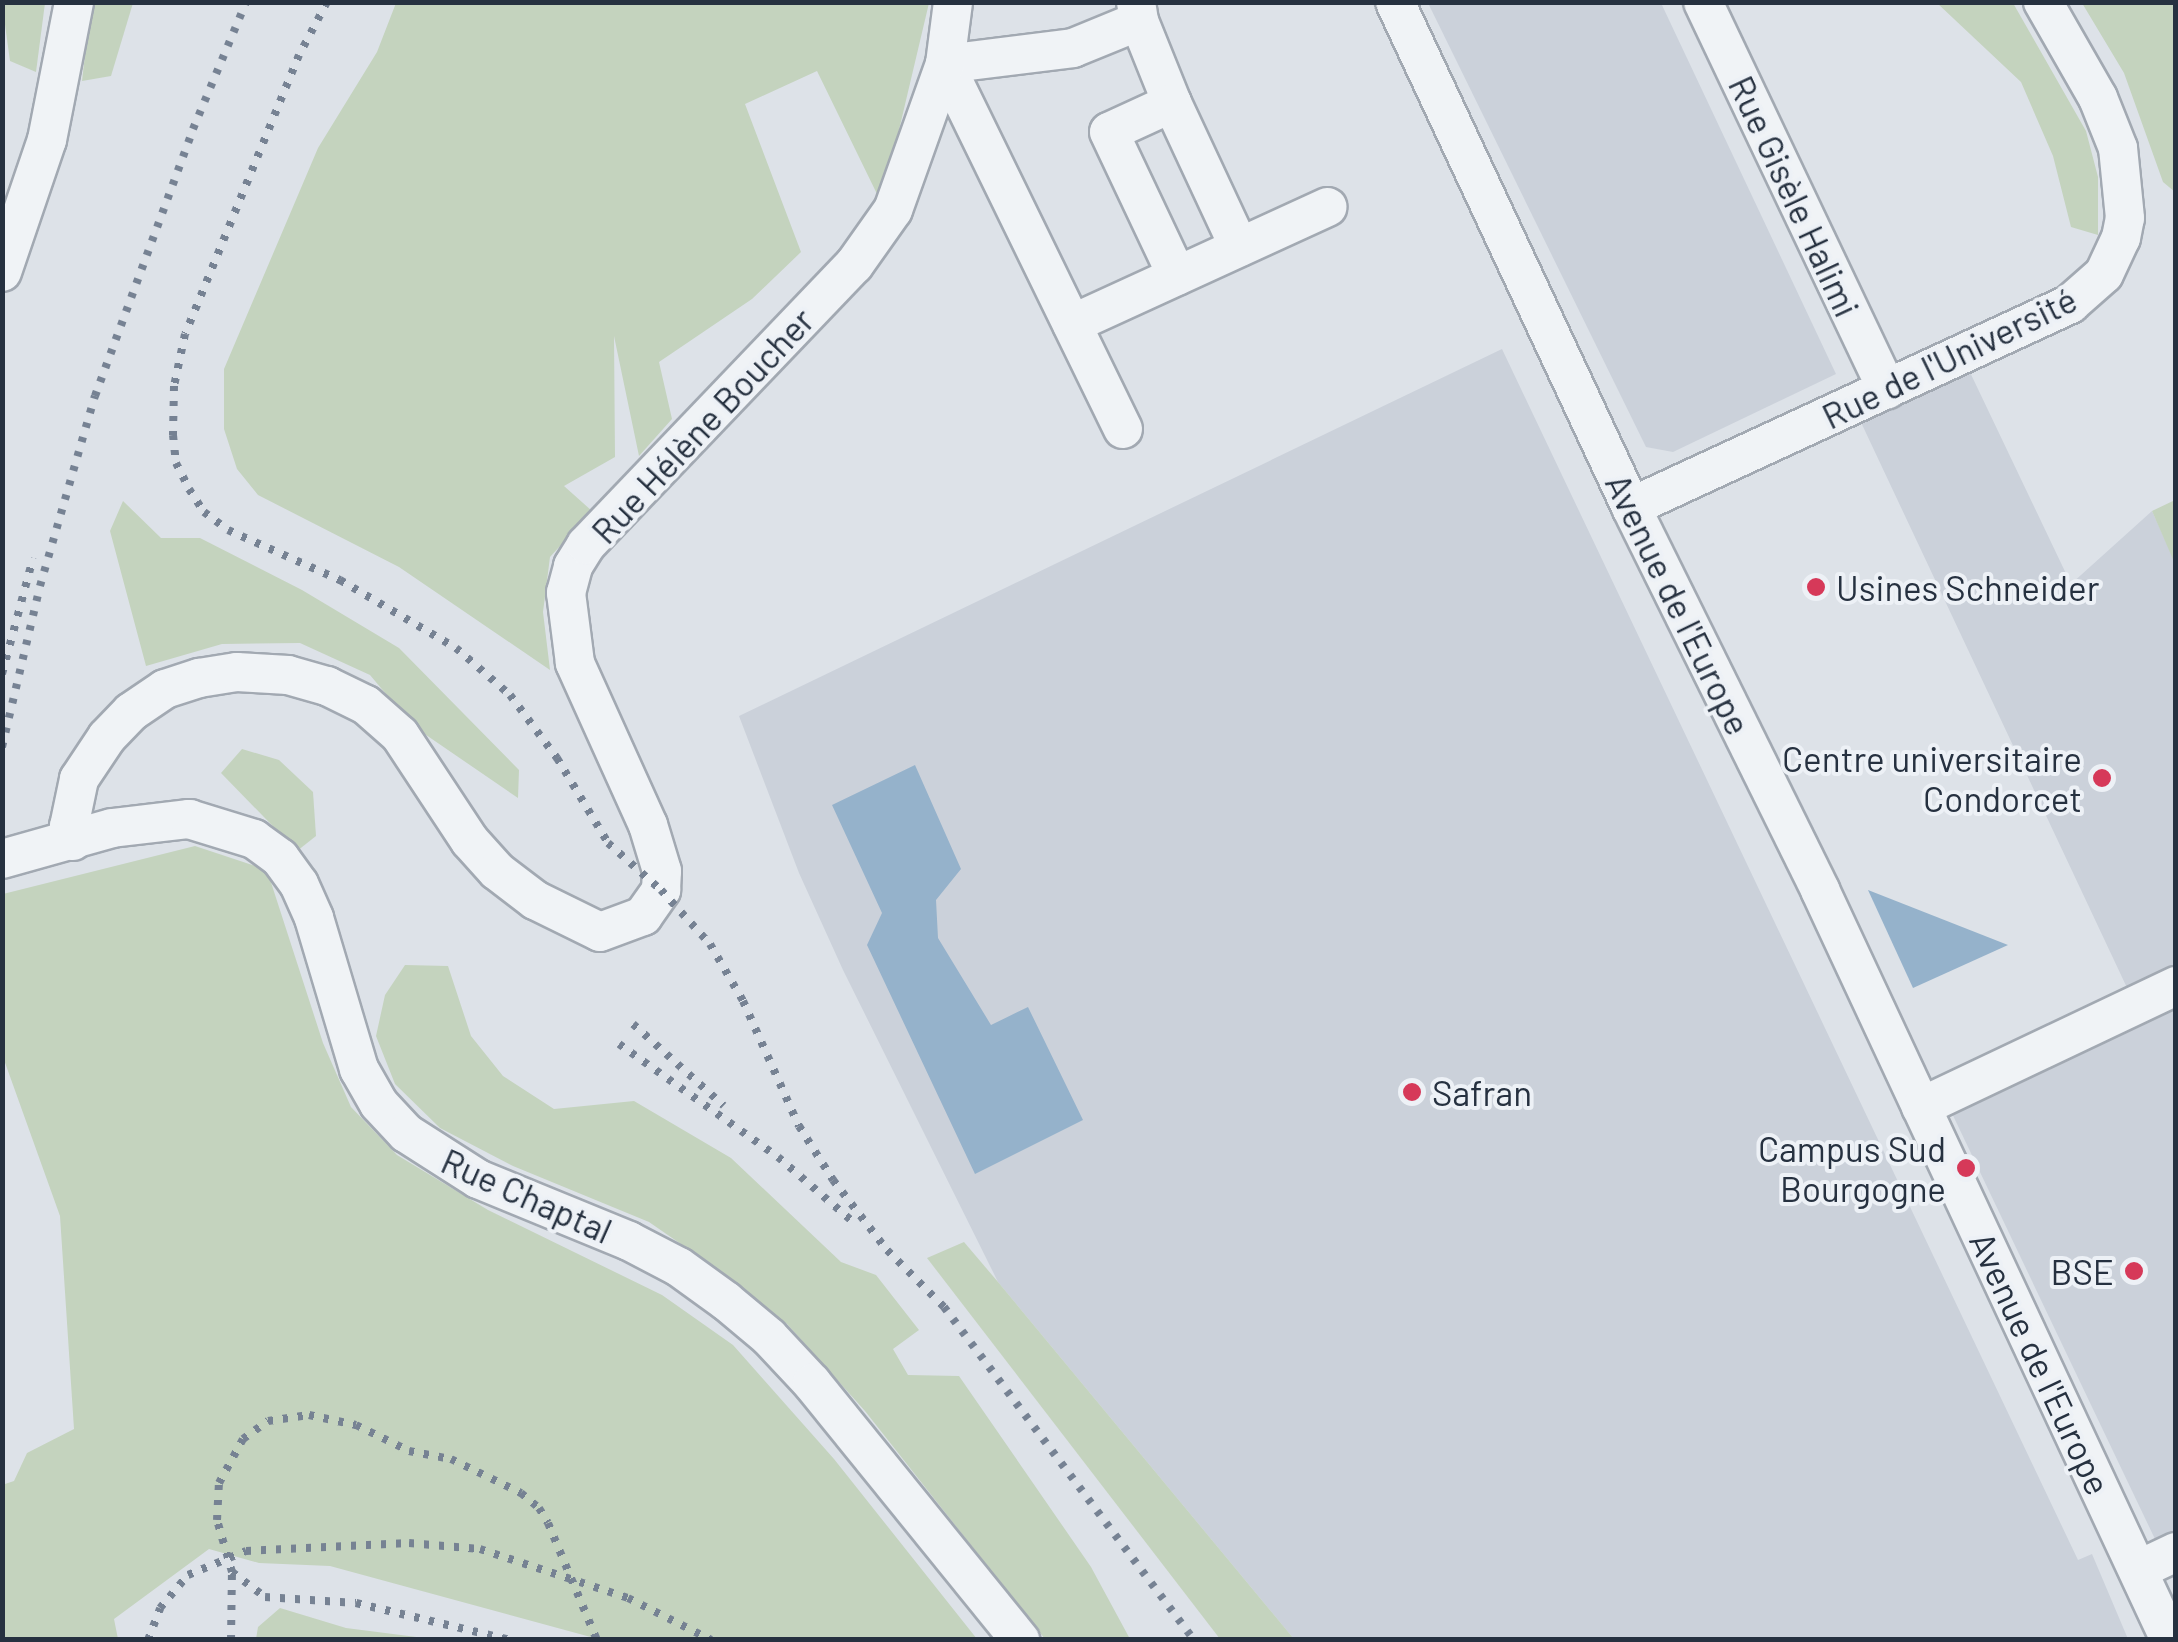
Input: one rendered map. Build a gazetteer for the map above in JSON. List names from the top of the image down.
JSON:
{
  "streets": {
    "street": [
      "Rue Gisèle Halimi",
      "Rue de l'Université",
      "Rue Hélène Boucher",
      "Avenue de l'Europe",
      "Rue Chaptal"
    ]
  },
  "crossings": [
    ["Rue Gisèle Halimi", "Rue de l'Université"],
    ["Rue de l'Université", "Avenue de l'Europe"],
    ["Rue Hélène Boucher", "Rue Chaptal"]
  ],
  "places": [
    "Usines Schneider",
    "Centre universitaire Condorcet",
    "Safran",
    "Campus Sud Bourgogne",
    "BSE"
  ]
}
